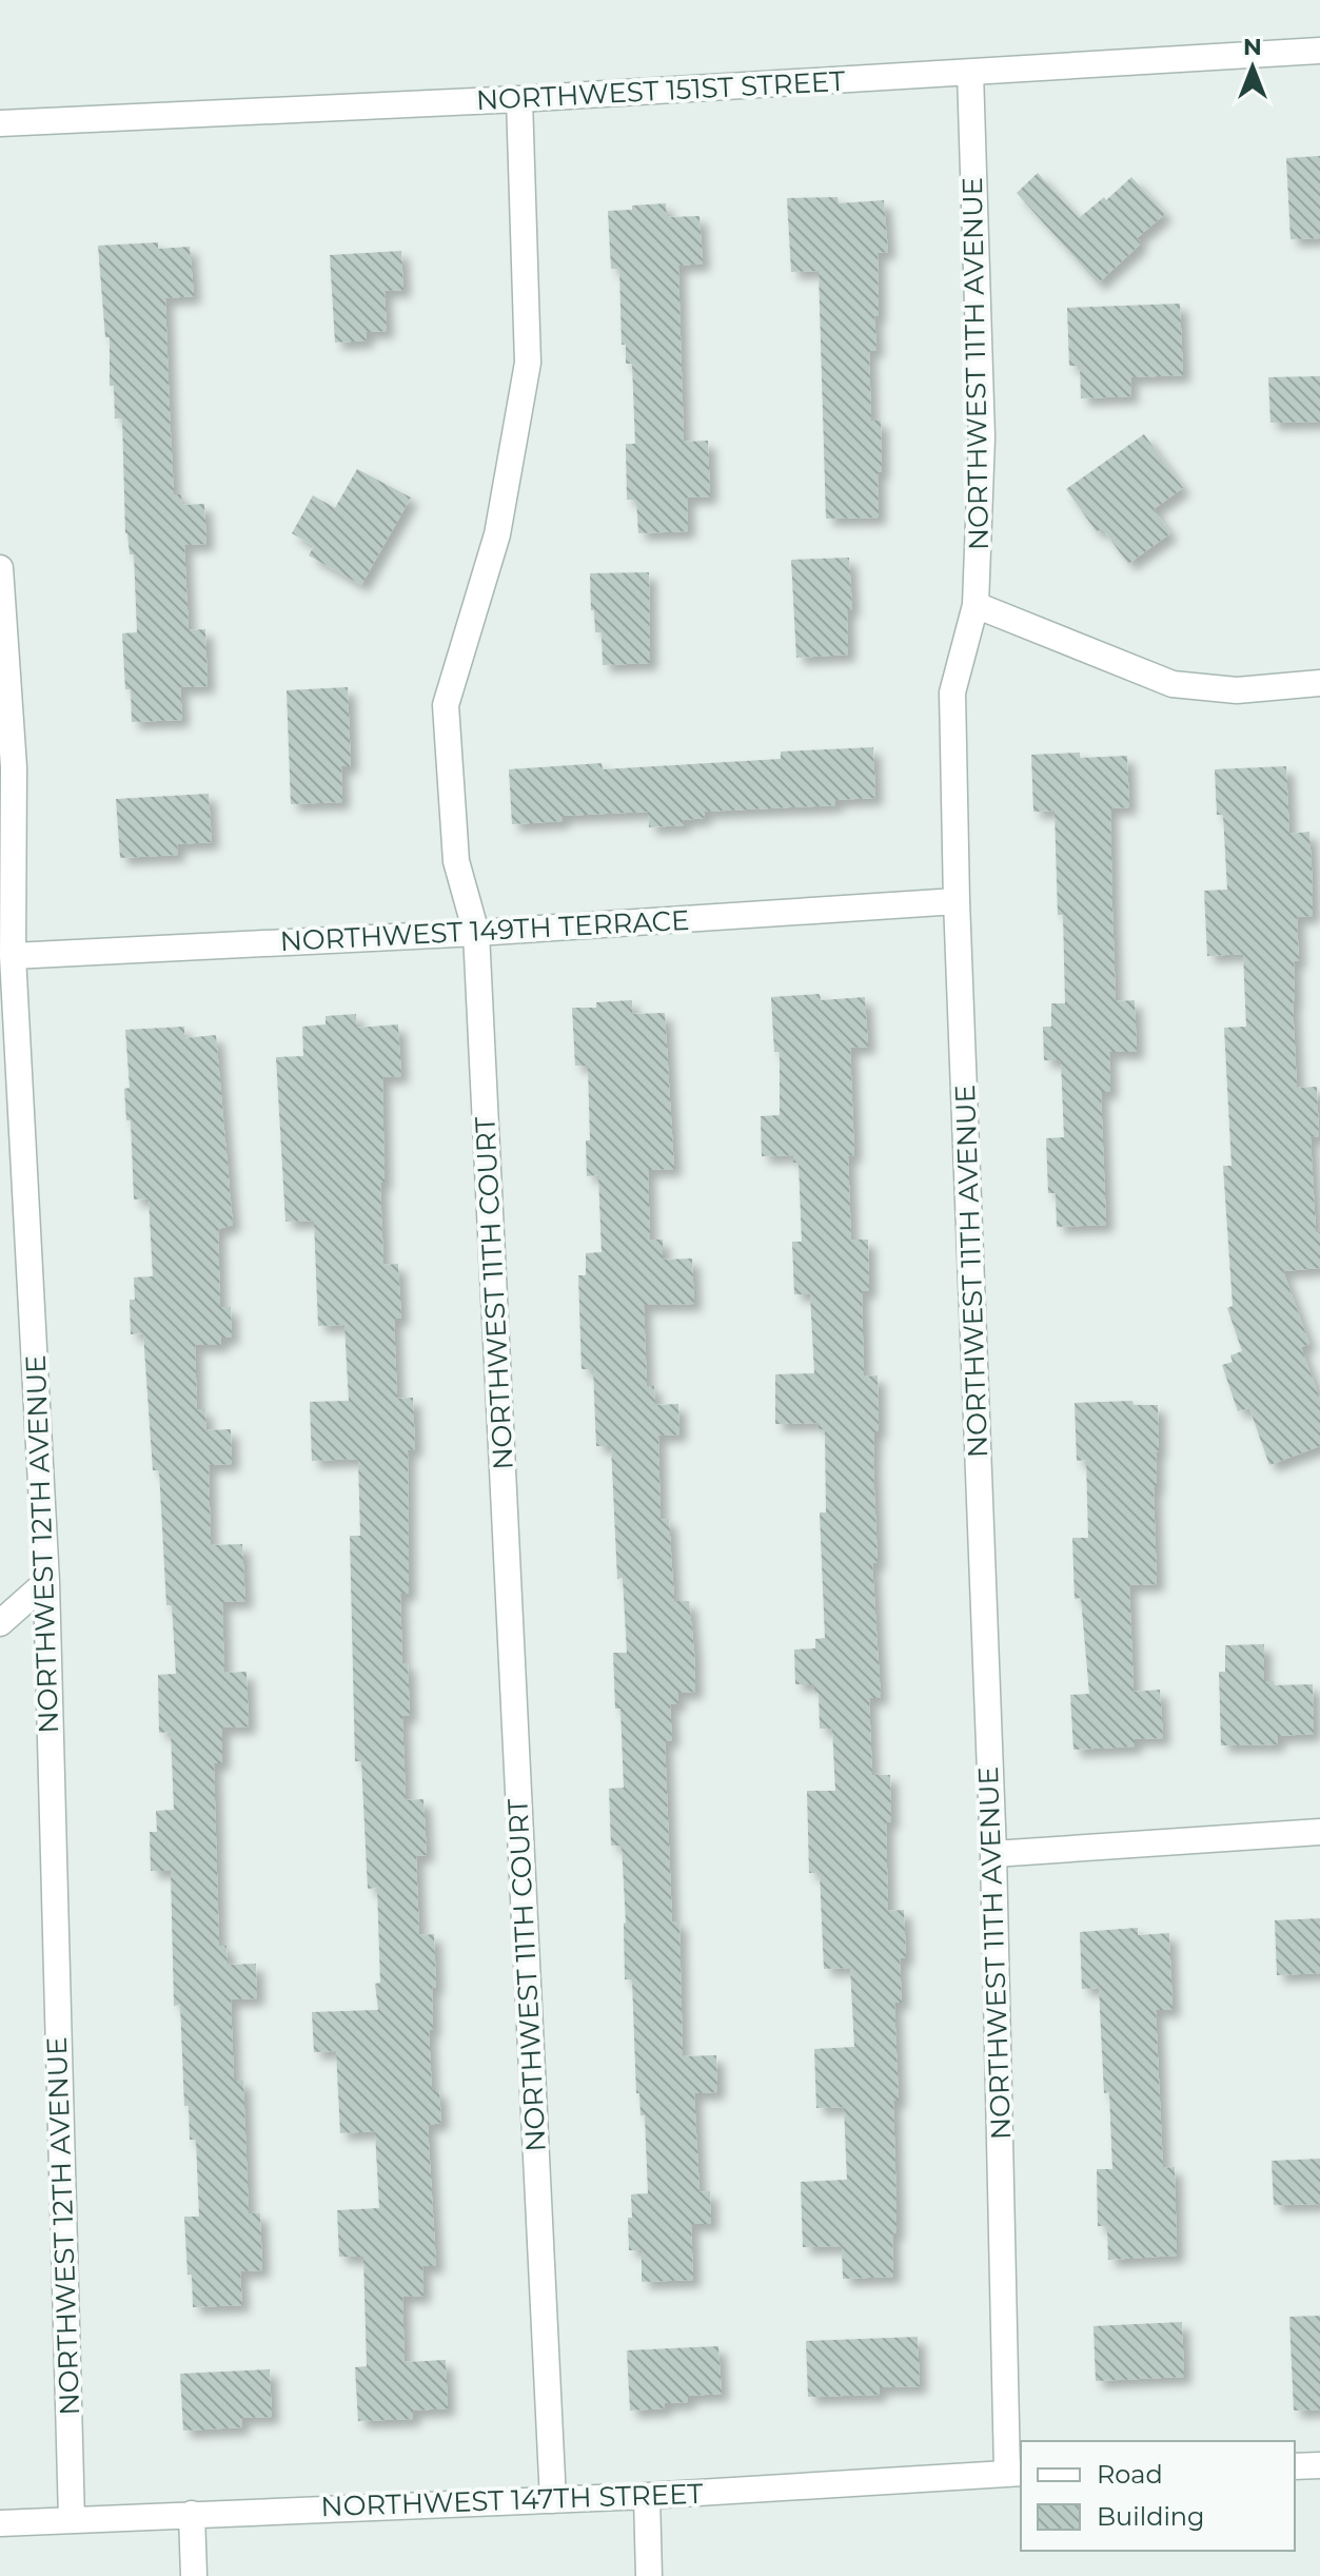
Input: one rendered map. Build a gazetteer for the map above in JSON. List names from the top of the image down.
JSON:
{
  "streets": {
    "street": [
      "NORTHWEST 151ST STREET",
      "NORTHWEST 11TH AVENUE",
      "NORTHWEST 149TH TERRACE",
      "NORTHWEST 11TH COURT",
      "NORTHWEST 12TH AVENUE",
      "NORTHWEST 147TH STREET"
    ]
  },
  "crossings": [
    ["NORTHWEST 151ST STREET", "NORTHWEST 11TH AVENUE"],
    ["NORTHWEST 151ST STREET", "NORTHWEST 11TH COURT"],
    ["NORTHWEST 11TH AVENUE", "NORTHWEST 149TH TERRACE"],
    ["NORTHWEST 11TH AVENUE", "NORTHWEST 147TH STREET"],
    ["NORTHWEST 149TH TERRACE", "NORTHWEST 11TH COURT"],
    ["NORTHWEST 149TH TERRACE", "NORTHWEST 12TH AVENUE"],
    ["NORTHWEST 11TH COURT", "NORTHWEST 147TH STREET"],
    ["NORTHWEST 12TH AVENUE", "NORTHWEST 147TH STREET"]
  ],
  "legend": ["Road", "Building"],
  "north": "top"
}
